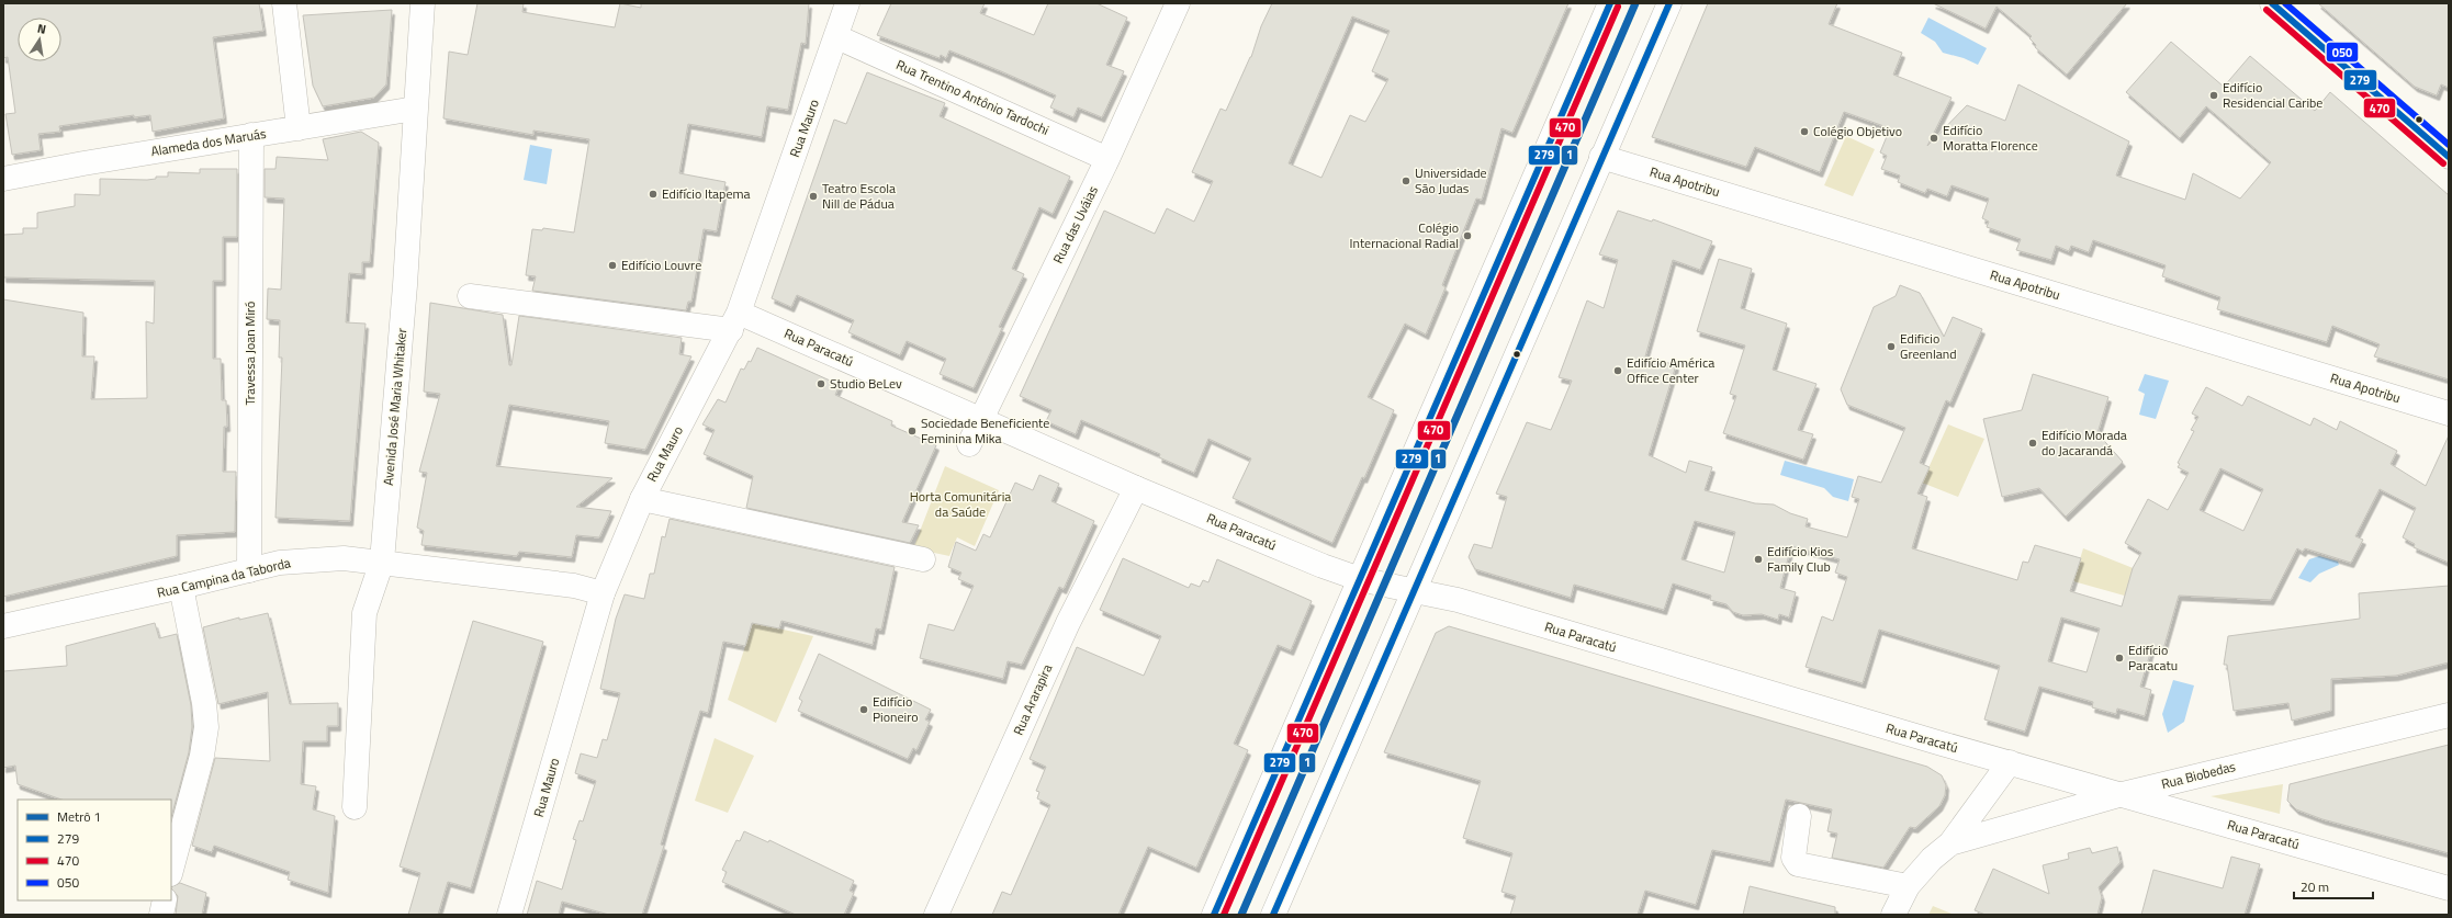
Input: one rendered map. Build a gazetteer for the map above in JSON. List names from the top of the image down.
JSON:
{
  "streets": {
    "street": [
      "Rua Trentino Antônio Tardochi",
      "Rua Mauro",
      "Alameda dos Maruás",
      "Rua Apotribu",
      "Rua das Uváias",
      "Rua Paracatú",
      "Travessa Joan Miró",
      "Avenida José Maria Whitaker",
      "Rua Campina da Taborda",
      "Rua Ararapira",
      "Rua Biobedas"
    ]
  },
  "crossings": [
    ["Rua Trentino Antônio Tardochi", "Rua Mauro"],
    ["Rua Trentino Antônio Tardochi", "Rua das Uváias"],
    ["Rua Mauro", "Rua Paracatú"],
    ["Rua Mauro", "Rua Campina da Taborda"],
    ["Alameda dos Maruás", "Travessa Joan Miró"],
    ["Alameda dos Maruás", "Avenida José Maria Whitaker"],
    ["Rua das Uváias", "Rua Paracatú"],
    ["Rua Paracatú", "Rua Ararapira"],
    ["Rua Paracatú", "Rua Biobedas"],
    ["Travessa Joan Miró", "Rua Campina da Taborda"],
    ["Avenida José Maria Whitaker", "Rua Campina da Taborda"]
  ],
  "parks": ["Horta Comunitária da Saúde"],
  "places": [
    "Edifício Residencial Caribe",
    "Colégio Objetivo",
    "Edifício Moratta Florence",
    "Universidade São Judas",
    "Edifício Itapema",
    "Teatro Escola Nill de Pádua",
    "Colégio Internacional Radial",
    "Edifício Louvre",
    "Edificio Greenland",
    "Edifício América Office Center",
    "Studio BeLev",
    "Sociedade Beneficiente Feminina Mika",
    "Edifício Morada do Jacarandá",
    "Edifício Kios Family Club",
    "Edifício Paracatu",
    "Edifício Pioneiro"
  ],
  "lines": [
    "metro line 1",
    "transit line 279",
    "transit line 050",
    "transit line 470"
  ],
  "legend": [
    "Metrô 1",
    "279",
    "470",
    "050"
  ],
  "scale_bar": "20 m",
  "north": "top"
}
